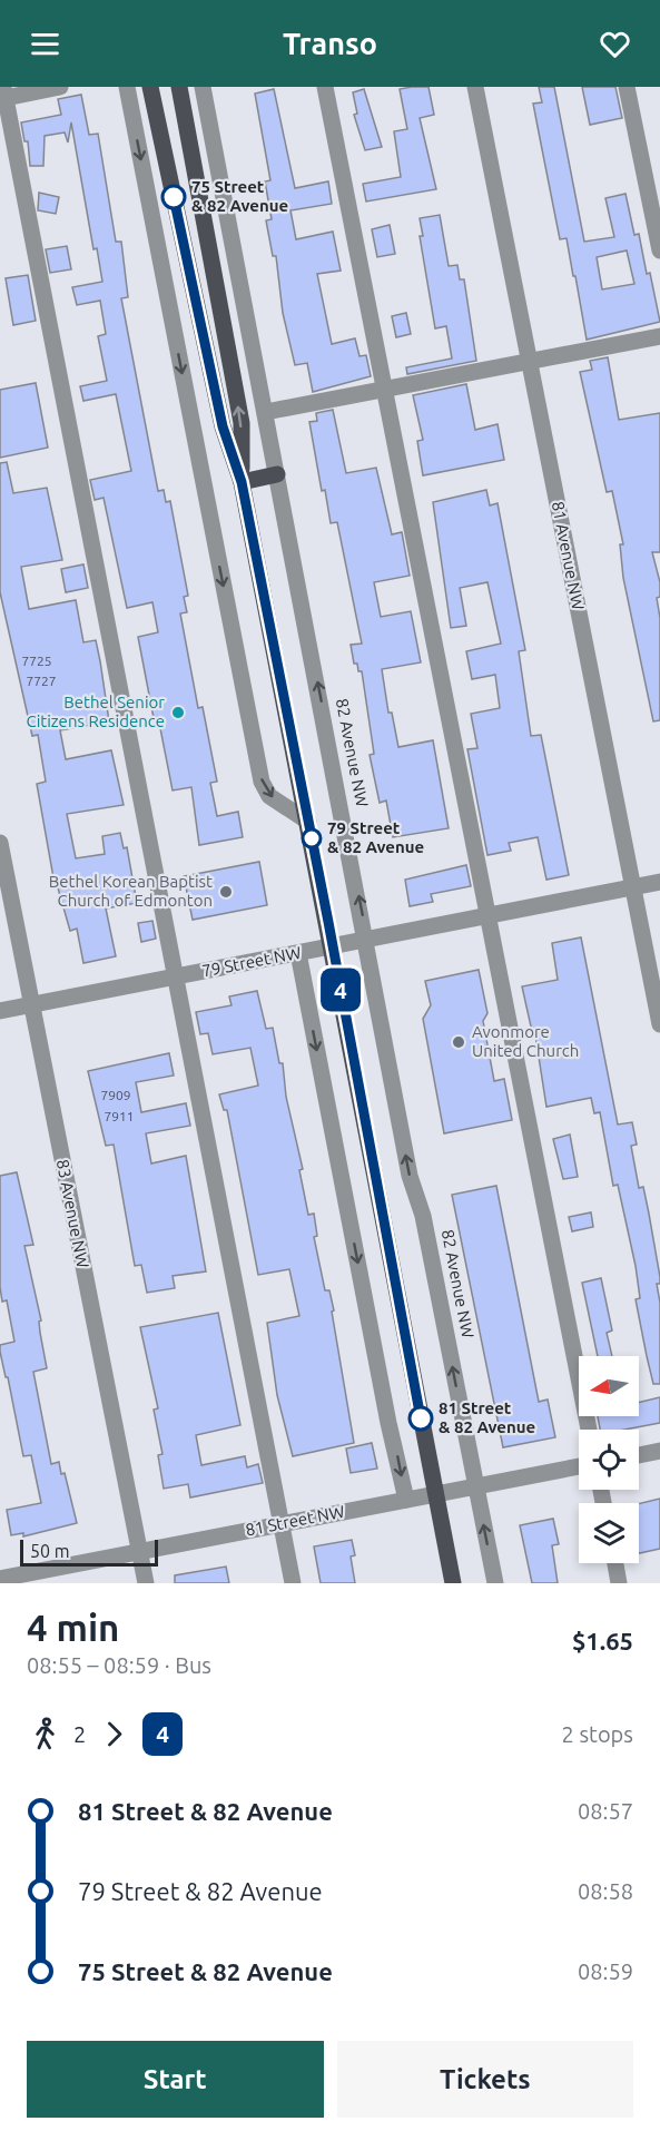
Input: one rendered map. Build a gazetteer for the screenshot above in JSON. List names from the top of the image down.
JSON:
{
  "streets": {
    "street": [
      "81 Avenue NW",
      "82 Avenue NW",
      "79 Street NW",
      "83 Avenue NW",
      "81 Street NW"
    ]
  },
  "crossings": [
    ["81 Avenue NW", "79 Street NW"],
    ["82 Avenue NW", "79 Street NW"],
    ["82 Avenue NW", "81 Street NW"],
    ["79 Street NW", "83 Avenue NW"],
    ["83 Avenue NW", "81 Street NW"]
  ],
  "places": [
    "75 Street & 82 Avenue",
    "Bethel Senior Citizens Residence",
    "79 Street & 82 Avenue",
    "Bethel Korean Baptist Church of Edmonton",
    "Avonmore United Church",
    "81 Street & 82 Avenue"
  ],
  "lines": ["bus line 4"],
  "house_numbers": [
    "7725",
    "7727",
    "7909",
    "7911"
  ],
  "scale_bar": "50 m",
  "north": "left",
  "page": {
    "header": "Transo",
    "on_map": "4",
    "scale": "50 m",
    "heading": ["4 min", "08:55 – 08:59 · Bus", "$1.65"],
    "legs": ["2", "4", "2 stops"],
    "list": [
      {
        "name": "81 Street & 82 Avenue",
        "value": "08:57"
      },
      {
        "name": "79 Street & 82 Avenue",
        "value": "08:58"
      },
      {
        "name": "75 Street & 82 Avenue",
        "value": "08:59"
      }
    ],
    "buttons": ["Start", "Tickets"]
  }
}
